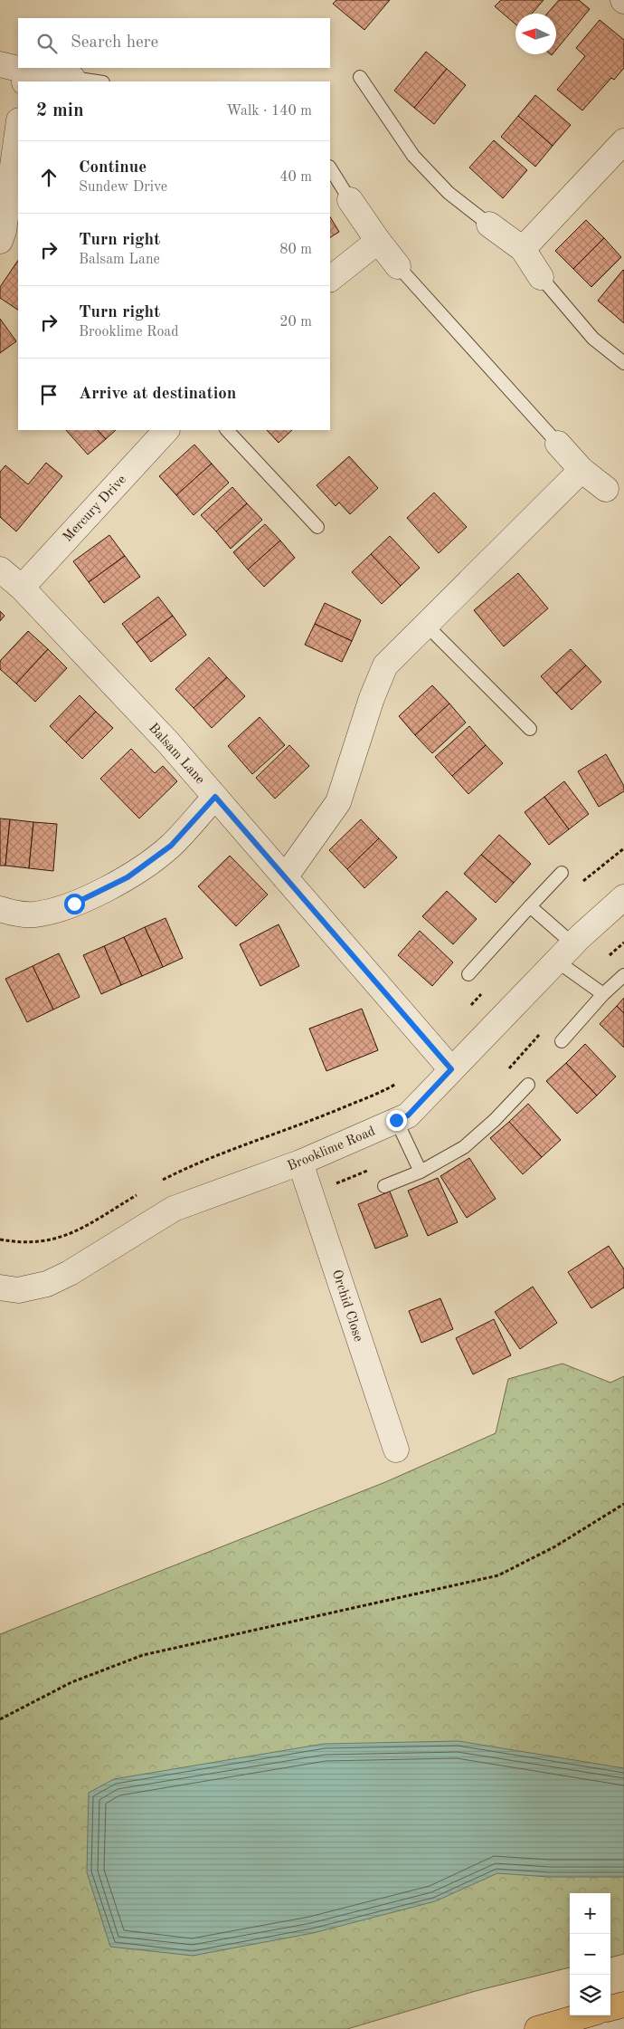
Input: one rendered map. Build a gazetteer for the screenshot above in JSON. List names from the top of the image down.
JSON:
{
  "streets": {
    "street": [
      "Mercury Drive",
      "Balsam Lane",
      "Brooklime Road",
      "Orchid Close"
    ]
  },
  "crossings": [
    ["Mercury Drive", "Balsam Lane"],
    ["Balsam Lane", "Brooklime Road"],
    ["Brooklime Road", "Orchid Close"]
  ],
  "north": "left",
  "page": {
    "search": "Search here",
    "heading": ["2 min", "Walk · 140 m"],
    "list": [
      ["Continue", "Sundew Drive", "40 m"],
      ["Turn right", "Balsam Lane", "80 m"],
      ["Turn right", "Brooklime Road", "20 m"],
      "Arrive at destination"
    ],
    "map_buttons": ["+", "−"]
  }
}
